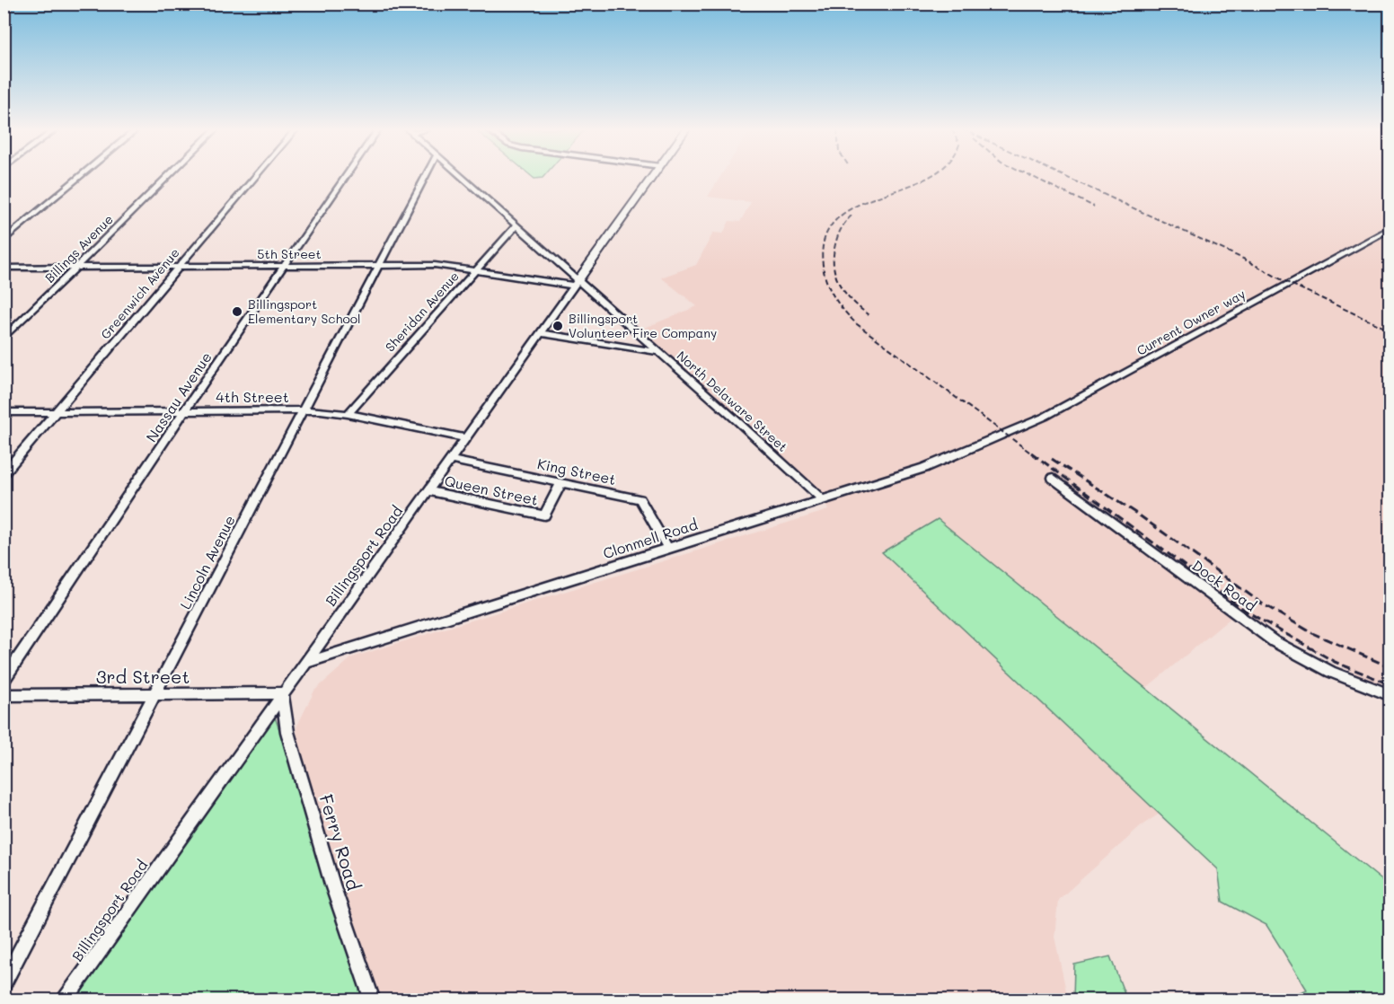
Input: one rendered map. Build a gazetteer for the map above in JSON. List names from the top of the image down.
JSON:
{
  "streets": {
    "street": [
      "Billings Avenue",
      "5th Street",
      "Greenwich Avenue",
      "Sheridan Avenue",
      "Current Owner way",
      "Nassau Avenue",
      "4th Street",
      "North Delaware Street",
      "King Street",
      "Queen Street",
      "Clonmell Road",
      "Billingsport Road",
      "Lincoln Avenue",
      "Dock Road",
      "3rd Street",
      "Ferry Road"
    ]
  },
  "crossings": [
    ["Billings Avenue", "5th Street"],
    ["5th Street", "Greenwich Avenue"],
    ["5th Street", "Sheridan Avenue"],
    ["5th Street", "Nassau Avenue"],
    ["5th Street", "North Delaware Street"],
    ["5th Street", "Billingsport Road"],
    ["5th Street", "Lincoln Avenue"],
    ["Greenwich Avenue", "4th Street"],
    ["Sheridan Avenue", "4th Street"],
    ["Sheridan Avenue", "North Delaware Street"],
    ["Current Owner way", "Clonmell Road"],
    ["Nassau Avenue", "4th Street"],
    ["4th Street", "Billingsport Road"],
    ["4th Street", "Lincoln Avenue"],
    ["North Delaware Street", "Clonmell Road"],
    ["North Delaware Street", "Billingsport Road"],
    ["King Street", "Queen Street"],
    ["King Street", "Clonmell Road"],
    ["King Street", "Billingsport Road"],
    ["Queen Street", "Billingsport Road"],
    ["Clonmell Road", "Billingsport Road"],
    ["Billingsport Road", "3rd Street"],
    ["Billingsport Road", "Ferry Road"],
    ["Lincoln Avenue", "3rd Street"],
    ["3rd Street", "Ferry Road"]
  ],
  "places": ["Billingsport Elementary School", "Billingsport Volunteer Fire Company"]
}
